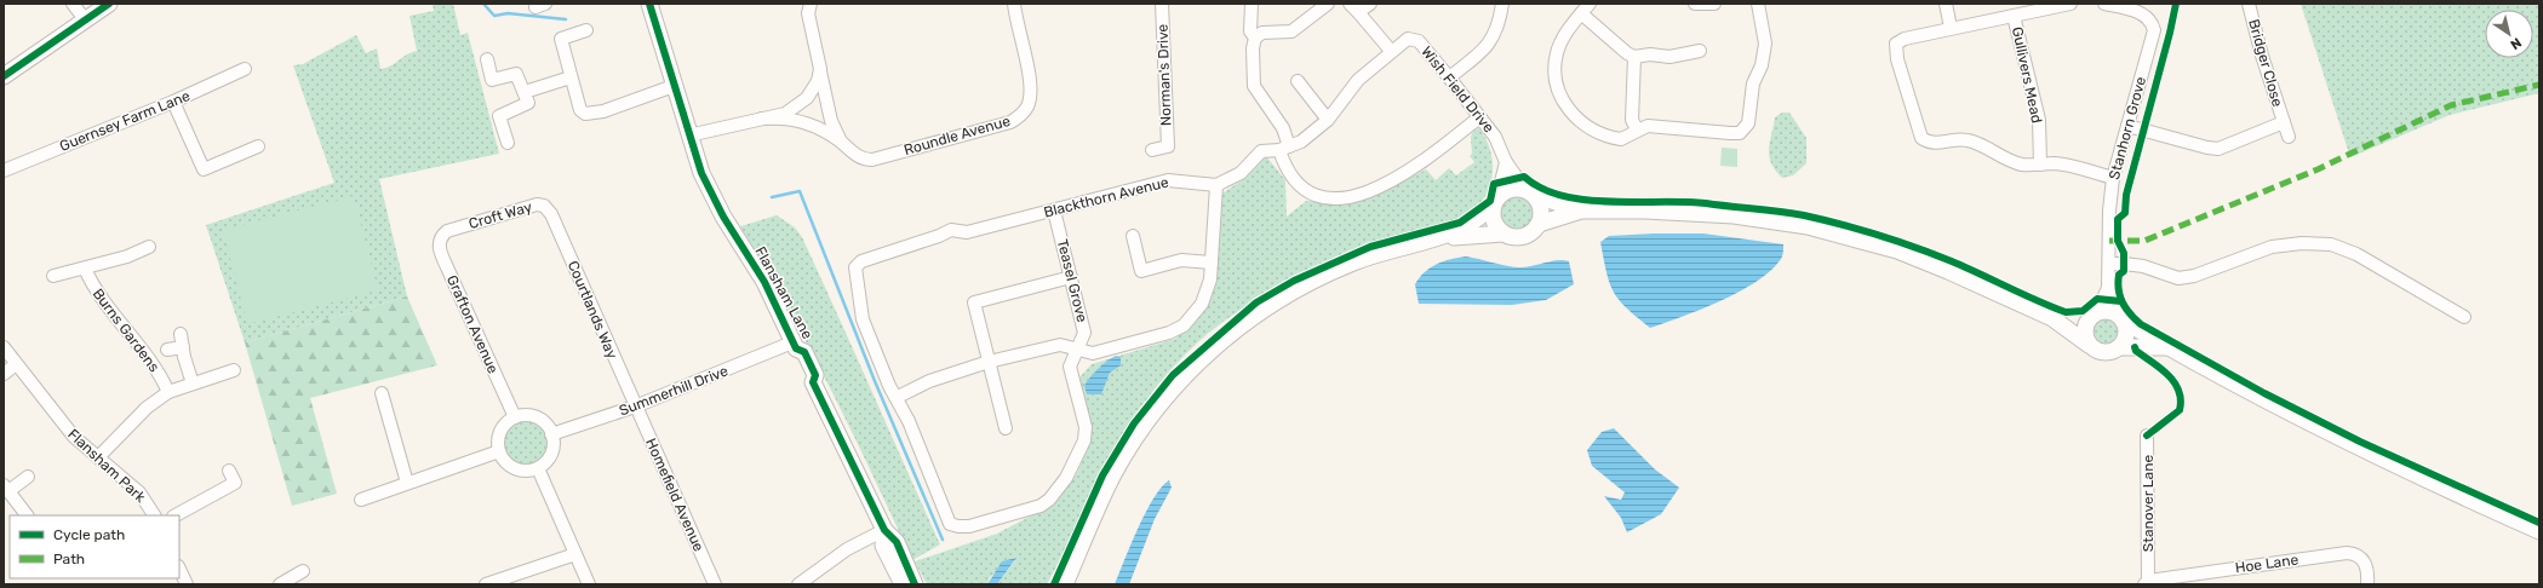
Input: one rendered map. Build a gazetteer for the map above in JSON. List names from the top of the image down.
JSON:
{
  "streets": {
    "main road": ["Flansham Lane"],
    "street": [
      "Bridger Close",
      "Norman's Drive",
      "Gullivers Mead",
      "Wish Field Drive",
      "Guernsey Farm Lane",
      "Stanhorn Grove",
      "Roundle Avenue",
      "Blackthorn Avenue",
      "Croft Way",
      "Teasel Grove",
      "Courtlands Way",
      "Grafton Avenue",
      "Burns Gardens",
      "Summerhill Drive",
      "Flansham Park",
      "Homefield Avenue",
      "Stanover Lane",
      "Hoe Lane"
    ]
  },
  "crossings": [
    ["Bridger Close", "Stanhorn Grove"],
    ["Wish Field Drive", "Blackthorn Avenue"],
    ["Blackthorn Avenue", "Teasel Grove"],
    ["Croft Way", "Courtlands Way"],
    ["Croft Way", "Grafton Avenue"],
    ["Flansham Lane", "Summerhill Drive"],
    ["Courtlands Way", "Summerhill Drive"],
    ["Courtlands Way", "Homefield Avenue"],
    ["Grafton Avenue", "Summerhill Drive"],
    ["Summerhill Drive", "Homefield Avenue"],
    ["Stanover Lane", "Hoe Lane"]
  ],
  "legend": ["Cycle path", "Path"],
  "north": "bottom right"
}
